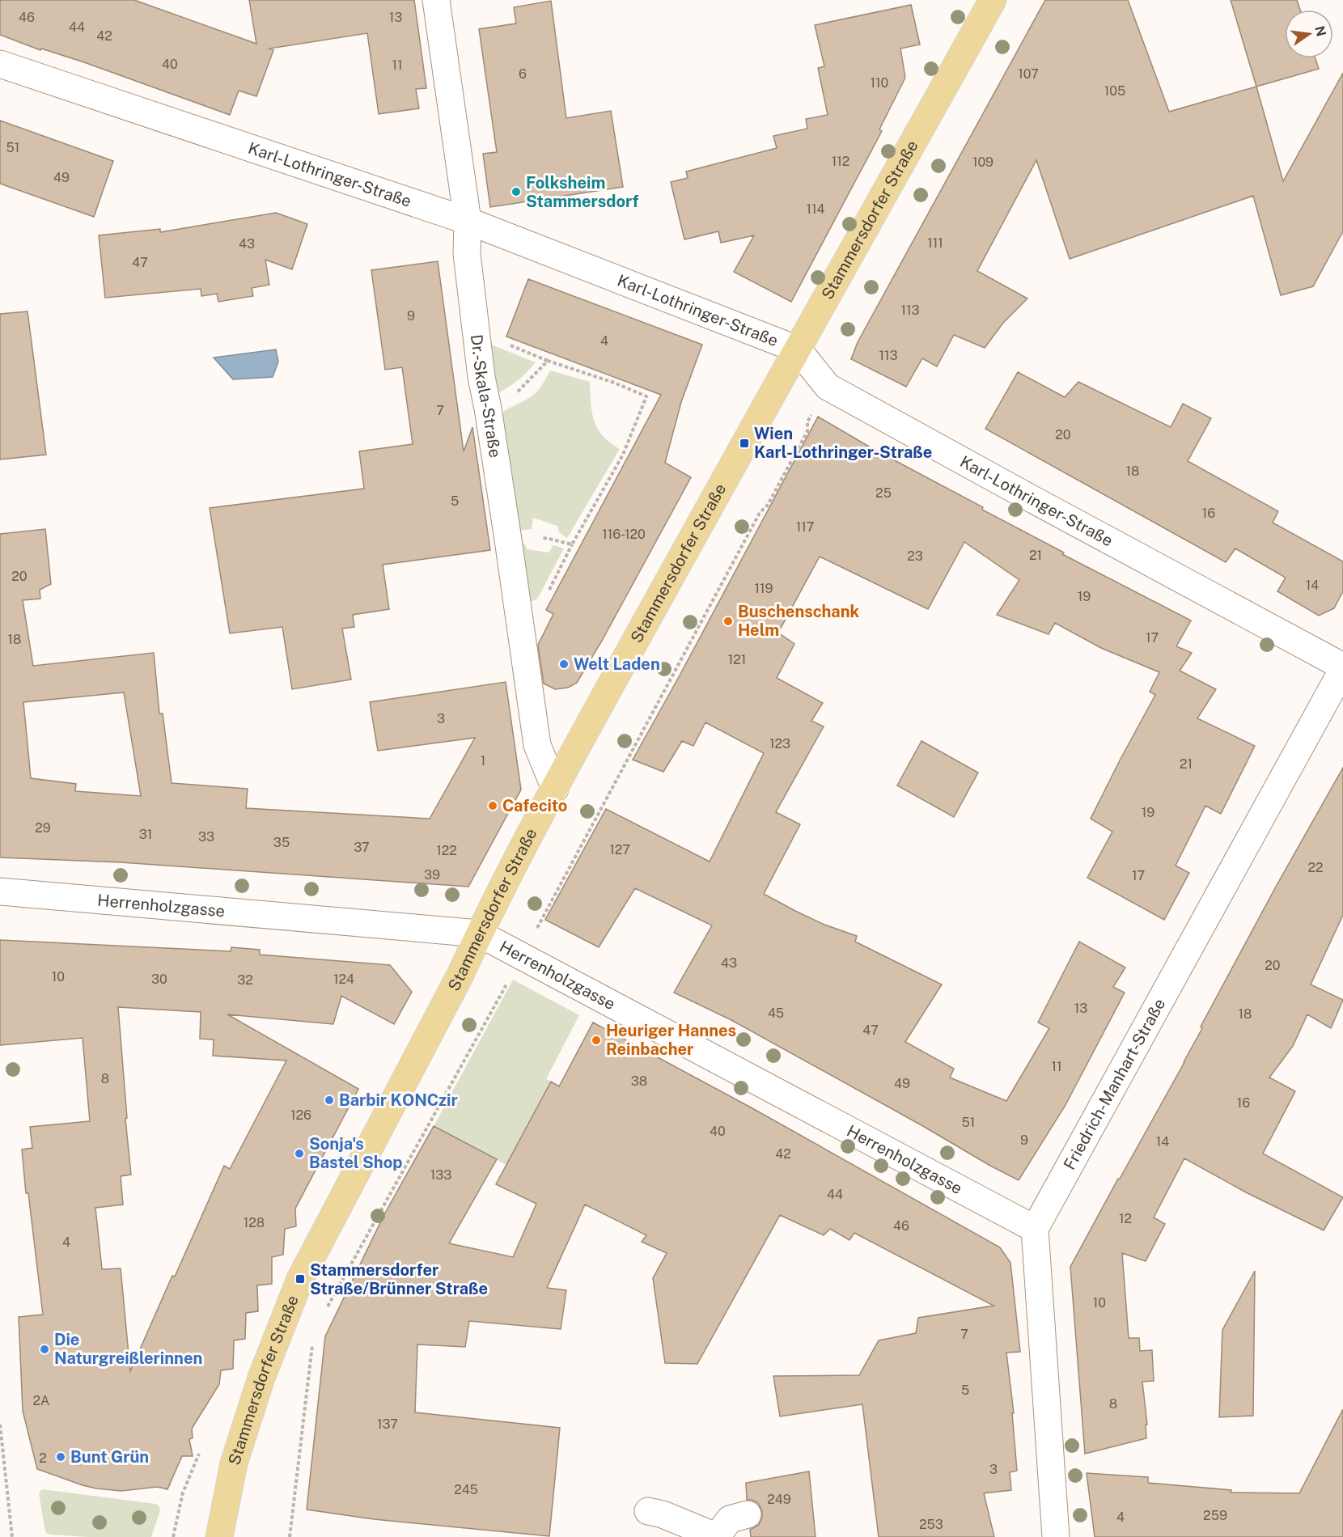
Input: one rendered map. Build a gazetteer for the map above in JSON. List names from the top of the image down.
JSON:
{
  "streets": {
    "main road": ["Stammersdorfer Straße"],
    "street": [
      "Karl-Lothringer-Straße",
      "Dr.-Skala-Straße",
      "Herrenholzgasse",
      "Friedrich-Manhart-Straße"
    ]
  },
  "crossings": [
    ["Karl-Lothringer-Straße", "Stammersdorfer Straße"],
    ["Karl-Lothringer-Straße", "Dr.-Skala-Straße"],
    ["Karl-Lothringer-Straße", "Friedrich-Manhart-Straße"],
    ["Stammersdorfer Straße", "Dr.-Skala-Straße"],
    ["Stammersdorfer Straße", "Herrenholzgasse"],
    ["Herrenholzgasse", "Friedrich-Manhart-Straße"]
  ],
  "places": {
    "other": [
      "Folksheim Stammersdorf",
      "Buschenschank Helm",
      "Welt Laden",
      "Cafecito",
      "Heuriger Hannes Reinbacher",
      "Barbir KONCzir",
      "Sonja's Bastel Shop",
      "Die Naturgreißlerinnen",
      "Bunt Grün"
    ],
    "transit": ["Wien Karl-Lothringer-Straße", "Stammersdorfer Straße/Brünner Straße"]
  },
  "house_numbers": [
    "46",
    "13",
    "44",
    "42",
    "40",
    "11",
    "6",
    "107",
    "110",
    "105",
    "51",
    "112",
    "109",
    "49",
    "114",
    "111",
    "43",
    "47",
    "113",
    "9",
    "4",
    "113",
    "7",
    "20",
    "18",
    "25",
    "5",
    "16",
    "117",
    "116-120",
    "21",
    "23",
    "20",
    "14",
    "119",
    "19",
    "17",
    "18",
    "121",
    "3",
    "123",
    "1",
    "21",
    "19",
    "29",
    "31",
    "33",
    "35",
    "37",
    "127",
    "122",
    "22",
    "39",
    "17",
    "43",
    "20",
    "10",
    "30",
    "124",
    "32",
    "13",
    "45",
    "18",
    "47",
    "11",
    "8",
    "38",
    "49",
    "16",
    "126",
    "51",
    "40",
    "9",
    "14",
    "42",
    "133",
    "44",
    "12",
    "128",
    "46",
    "4",
    "10",
    "7",
    "5",
    "2A",
    "8",
    "137",
    "2",
    "3",
    "245",
    "249",
    "259",
    "4",
    "253"
  ],
  "north": "right"
}
